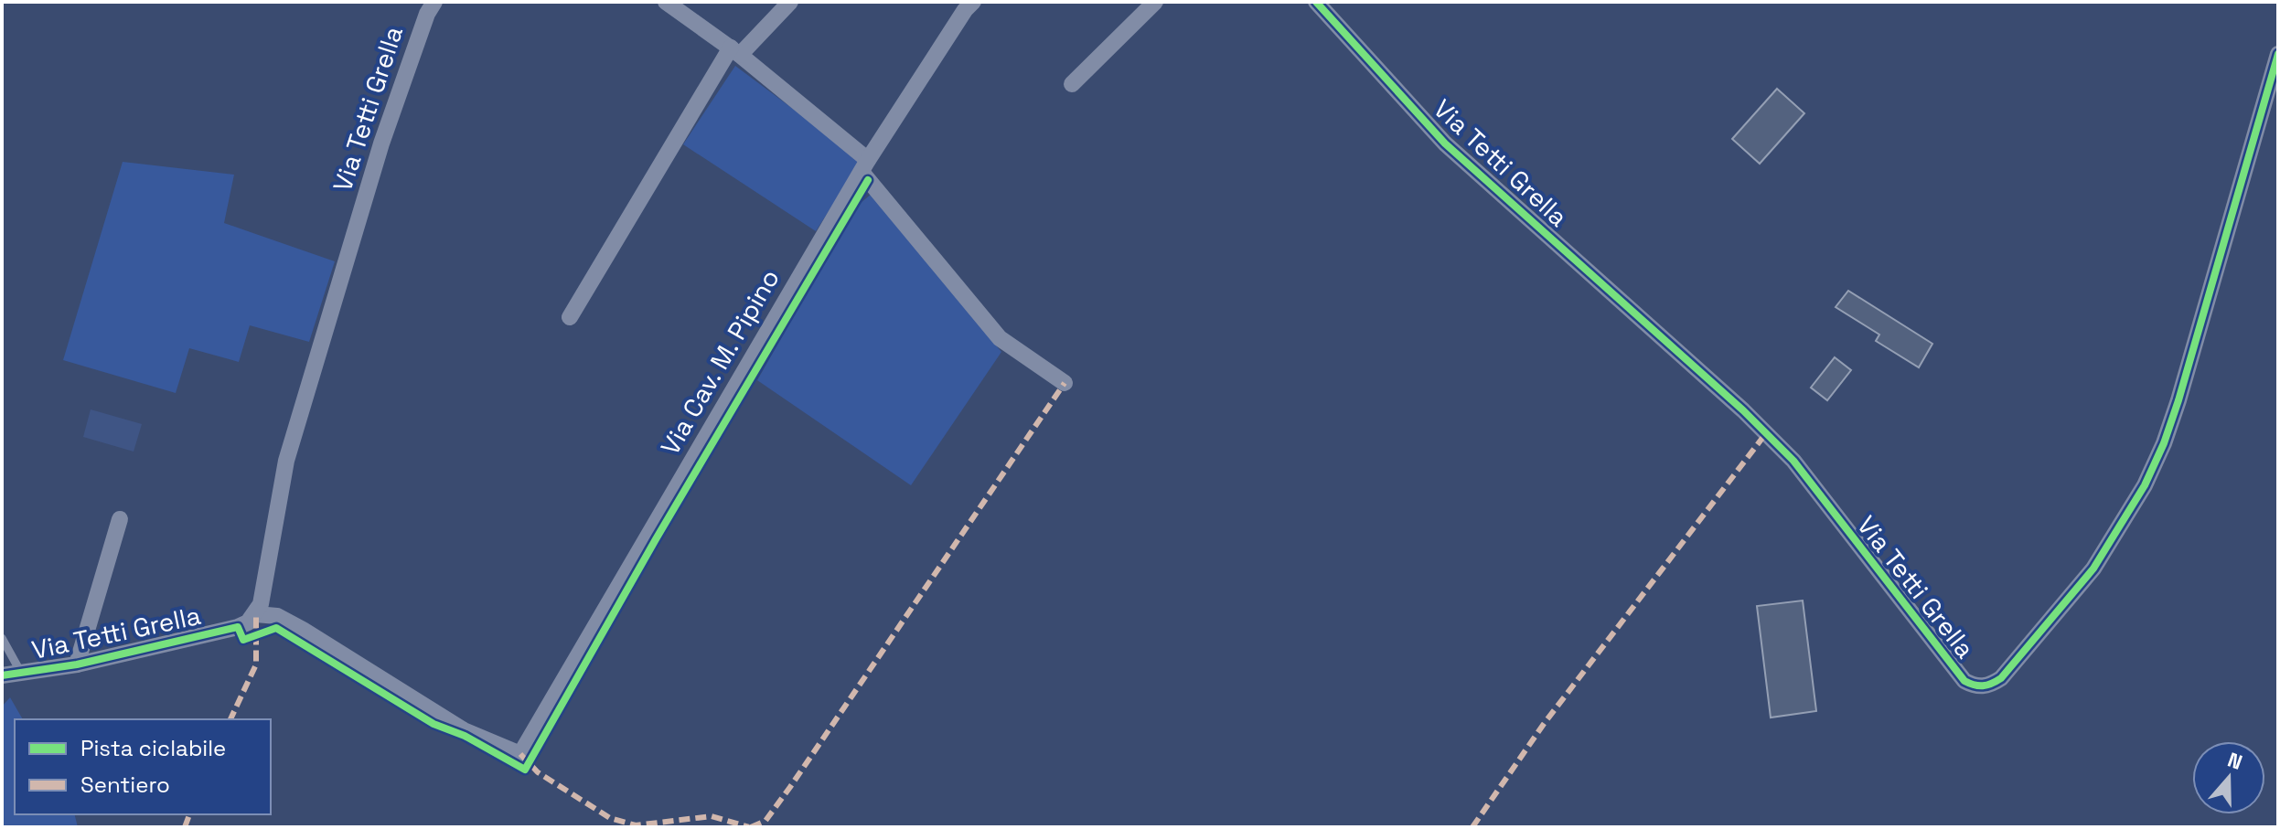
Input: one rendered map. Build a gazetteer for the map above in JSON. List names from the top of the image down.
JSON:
{
  "streets": {
    "street": ["Via Tetti Grella", "Via Cav. M. Pipino"]
  },
  "crossings": [
    ["Via Tetti Grella", "Via Cav. M. Pipino"]
  ],
  "legend": ["Pista ciclabile", "Sentiero"],
  "north": "top"
}
